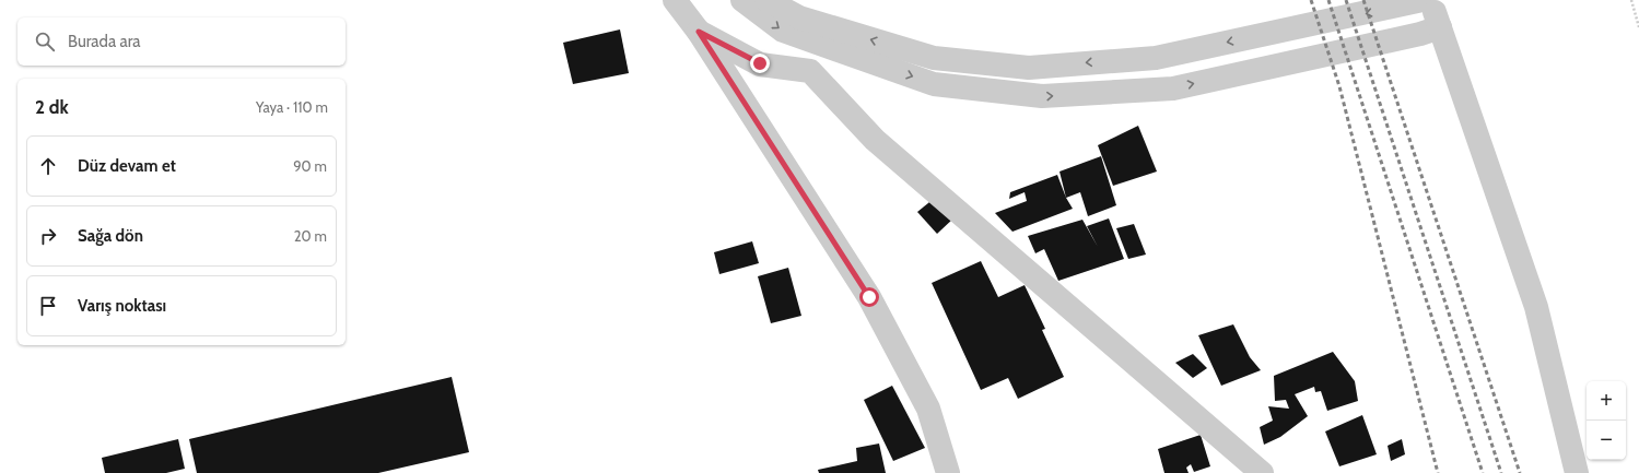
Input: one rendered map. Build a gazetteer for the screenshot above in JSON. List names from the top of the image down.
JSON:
{
  "page": {
    "search": "Burada ara",
    "heading": ["2 dk", "Yaya · 110 m"],
    "list": [
      ["Düz devam et", "90 m"],
      ["Sağa dön", "20 m"],
      "Varış noktası"
    ],
    "map_buttons": ["+", "−"]
  }
}
